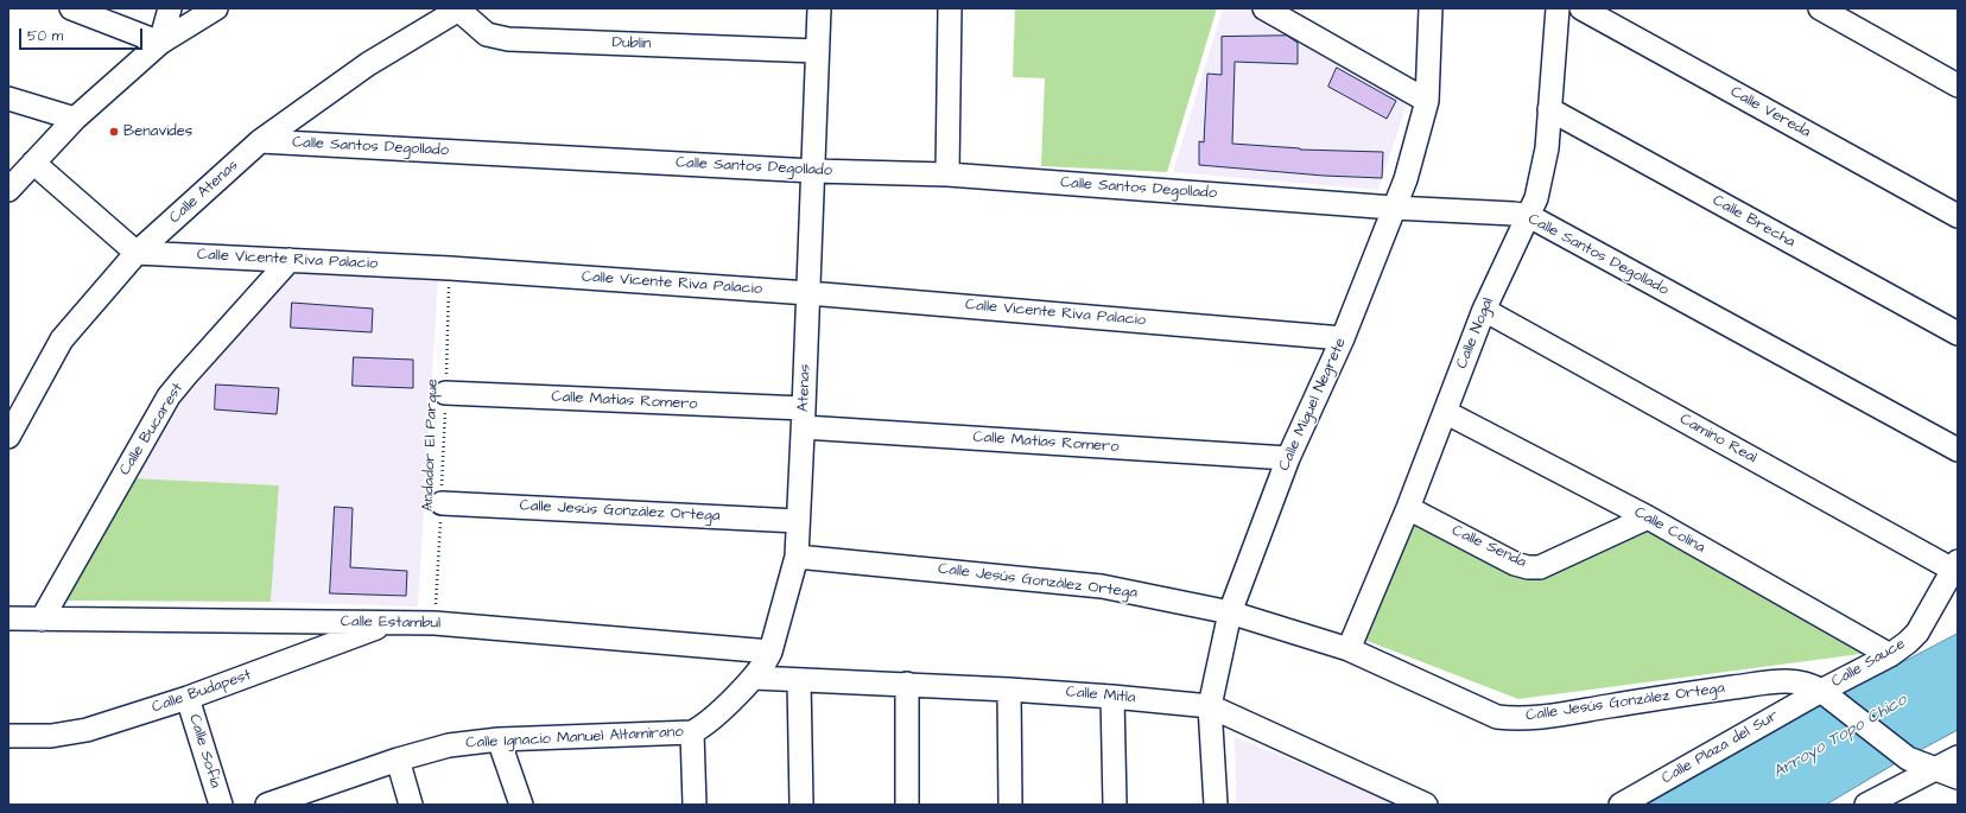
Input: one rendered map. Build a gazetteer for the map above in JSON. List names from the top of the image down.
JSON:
{
  "streets": {
    "street": [
      "Dublin",
      "Calle Vereda",
      "Calle Santos Degollado",
      "Calle Atenas",
      "Calle Brecha",
      "Calle Vicente Riva Palacio",
      "Calle Nogal",
      "Atenas",
      "Calle Matías Romero",
      "Calle Miguel Negrete",
      "Calle Bucarest",
      "Camino Real",
      "Calle Jesús González Ortega",
      "Calle Colina",
      "Calle Senda",
      "Calle Estambul",
      "Calle Sauce",
      "Calle Budapest",
      "Calle Mitla",
      "Calle Ignacio Manuel Altamirano",
      "Calle Plaza del Sur",
      "Calle Sofía"
    ],
    "path": ["Andador El Parque"]
  },
  "crossings": [
    ["Dublin", "Calle Atenas"],
    ["Dublin", "Atenas"],
    ["Calle Santos Degollado", "Calle Atenas"],
    ["Calle Santos Degollado", "Calle Nogal"],
    ["Calle Santos Degollado", "Atenas"],
    ["Calle Santos Degollado", "Calle Miguel Negrete"],
    ["Calle Atenas", "Calle Vicente Riva Palacio"],
    ["Calle Brecha", "Calle Nogal"],
    ["Calle Vicente Riva Palacio", "Atenas"],
    ["Calle Vicente Riva Palacio", "Calle Miguel Negrete"],
    ["Calle Vicente Riva Palacio", "Calle Bucarest"],
    ["Calle Vicente Riva Palacio", "Andador El Parque"],
    ["Calle Nogal", "Camino Real"],
    ["Calle Nogal", "Calle Jesús González Ortega"],
    ["Calle Nogal", "Calle Colina"],
    ["Calle Nogal", "Calle Senda"],
    ["Atenas", "Calle Matías Romero"],
    ["Atenas", "Calle Jesús González Ortega"],
    ["Atenas", "Calle Estambul"],
    ["Atenas", "Calle Mitla"],
    ["Atenas", "Calle Ignacio Manuel Altamirano"],
    ["Calle Matías Romero", "Calle Miguel Negrete"],
    ["Calle Matías Romero", "Andador El Parque"],
    ["Calle Miguel Negrete", "Calle Jesús González Ortega"],
    ["Calle Miguel Negrete", "Calle Mitla"],
    ["Calle Bucarest", "Calle Estambul"],
    ["Camino Real", "Calle Sauce"],
    ["Andador El Parque", "Calle Jesús González Ortega"],
    ["Andador El Parque", "Calle Estambul"],
    ["Calle Jesús González Ortega", "Calle Sauce"],
    ["Calle Jesús González Ortega", "Calle Plaza del Sur"],
    ["Calle Colina", "Calle Senda"],
    ["Calle Colina", "Calle Sauce"],
    ["Calle Estambul", "Calle Budapest"],
    ["Calle Sauce", "Calle Plaza del Sur"],
    ["Calle Budapest", "Calle Sofía"]
  ],
  "water": ["Arroyo Topo Chico"],
  "places": ["Benavides"],
  "scale_bar": "50 m"
}
